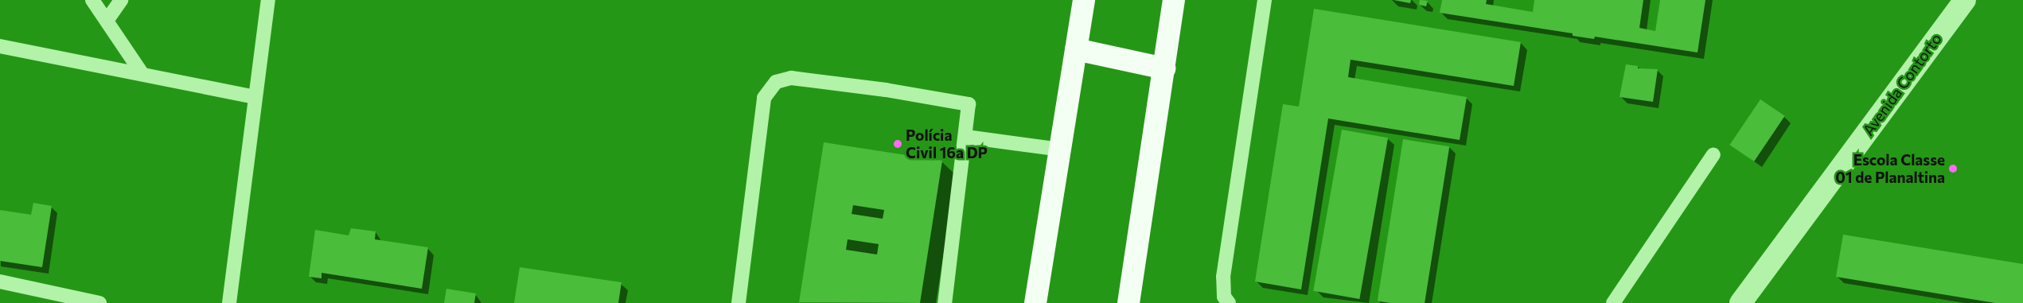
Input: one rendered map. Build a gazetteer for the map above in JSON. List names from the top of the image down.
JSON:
{
  "streets": {
    "street": ["Avenida Contorto"]
  },
  "places": ["Polícia Civil 16a DP", "Escola Classe 01 de Planaltina"]
}
